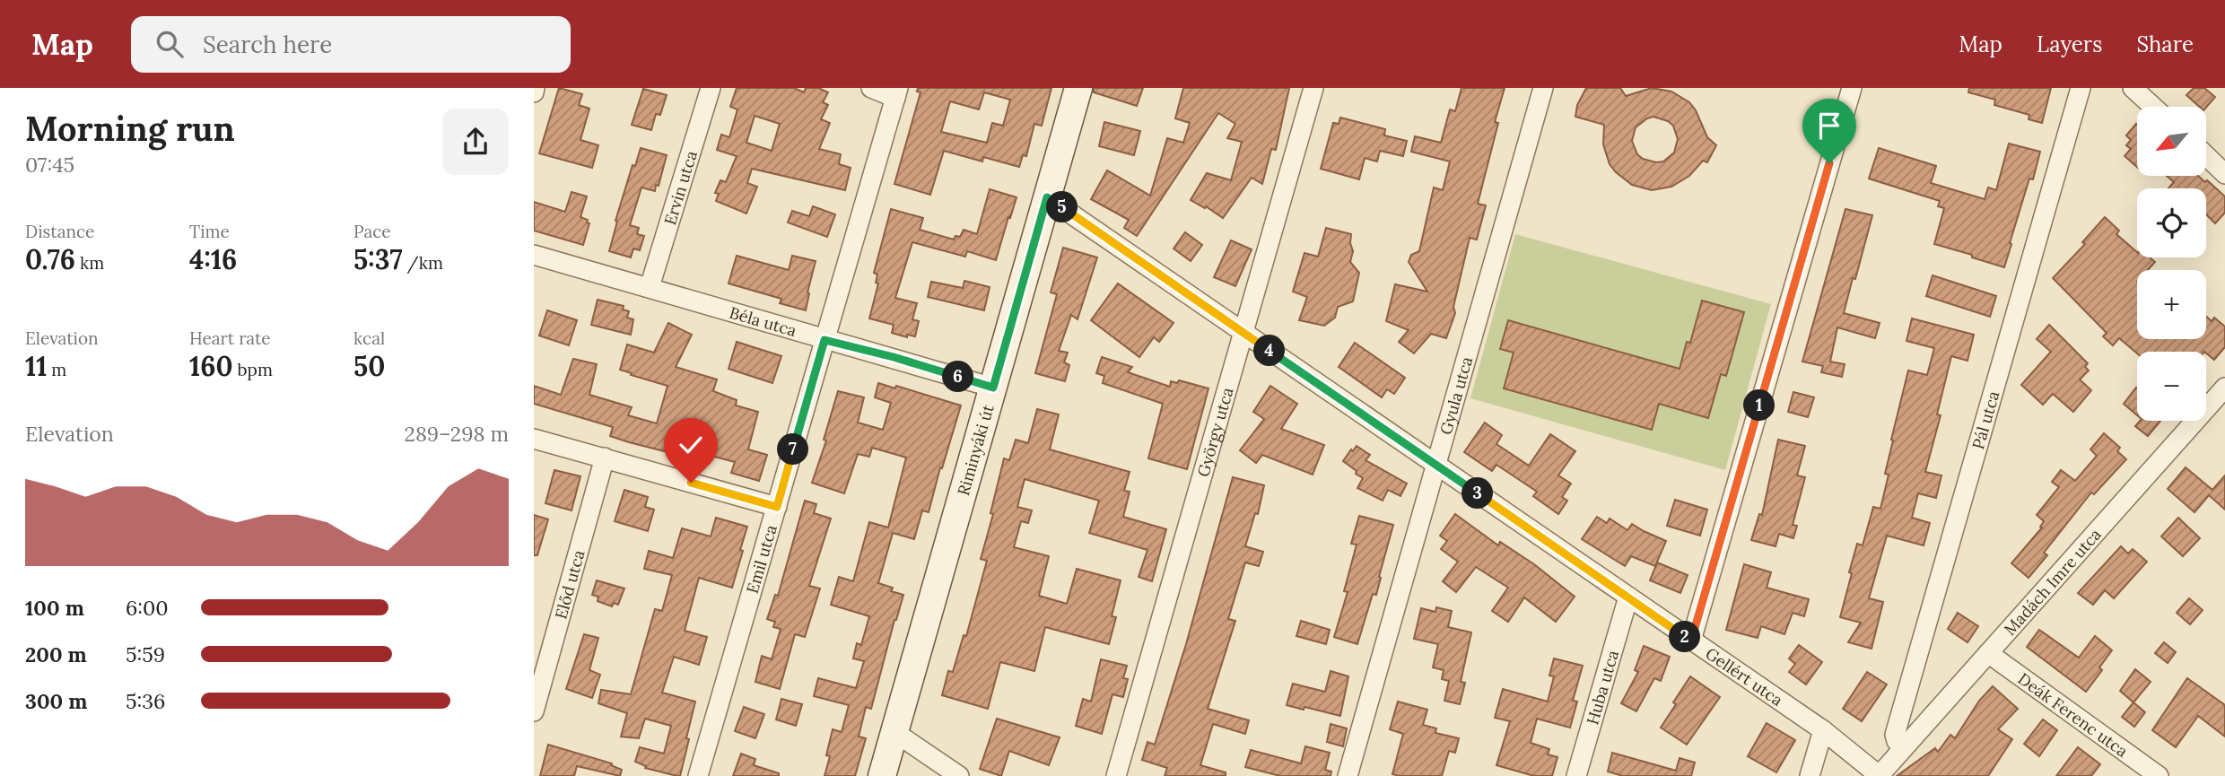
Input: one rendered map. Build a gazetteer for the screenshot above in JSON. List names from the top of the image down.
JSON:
{
  "streets": {
    "main road": ["Riminyáki út"],
    "street": [
      "Ervin utca",
      "Béla utca",
      "Gyula utca",
      "Pál utca",
      "György utca",
      "Emil utca",
      "Madách Imre utca",
      "Előd utca",
      "Gellért utca",
      "Huba utca",
      "Deák Ferenc utca"
    ]
  },
  "crossings": [
    ["Ervin utca", "Béla utca"],
    ["Béla utca", "Riminyáki út"],
    ["Béla utca", "Emil utca"],
    ["Gyula utca", "Gellért utca"],
    ["Pál utca", "Madách Imre utca"],
    ["György utca", "Gellért utca"],
    ["Riminyáki út", "Gellért utca"],
    ["Madách Imre utca", "Gellért utca"],
    ["Madách Imre utca", "Deák Ferenc utca"],
    ["Gellért utca", "Huba utca"]
  ],
  "north": "bottom left",
  "page": {
    "header": "Map",
    "search": "Search here",
    "nav": ["Map", "Layers", "Share"],
    "heading": ["Morning run", "07:45"],
    "map_buttons": ["+", "−"],
    "pins": [
      "5",
      "4",
      "6",
      "1",
      "7",
      "3",
      "2"
    ],
    "stats": [
      ["Distance", "0.76 km"],
      ["Time", "4:16"],
      ["Pace", "5:37 /km"],
      ["Elevation", "11 m"],
      ["Heart rate", "160 bpm"],
      ["kcal", "50"]
    ],
    "chart": ["Elevation", "289–298 m"],
    "list": [
      {
        "name": "100 m",
        "note": "6:00"
      },
      {
        "name": "200 m",
        "note": "5:59"
      },
      {
        "name": "300 m",
        "note": "5:36"
      }
    ]
  }
}
